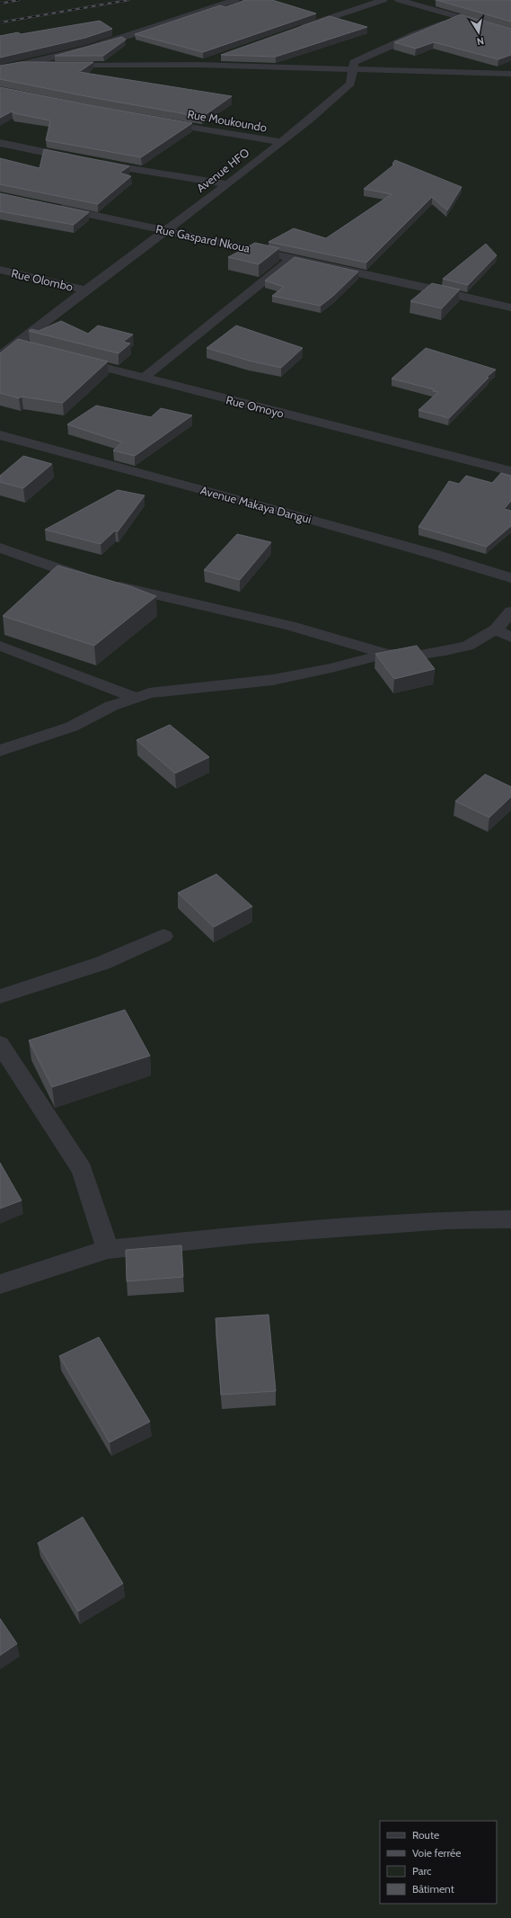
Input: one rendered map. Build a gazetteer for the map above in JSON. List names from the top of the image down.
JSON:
{
  "streets": {
    "street": [
      "Rue Moukoundo",
      "Avenue HFO",
      "Rue Gaspard Nkoua",
      "Rue Olombo",
      "Rue Omoyo",
      "Avenue Makaya Dangui"
    ]
  },
  "crossings": [
    ["Rue Moukoundo", "Avenue HFO"],
    ["Avenue HFO", "Rue Gaspard Nkoua"],
    ["Avenue HFO", "Rue Olombo"]
  ],
  "legend": [
    "Route",
    "Voie ferrée",
    "Parc",
    "Bâtiment"
  ],
  "north": "bottom"
}
